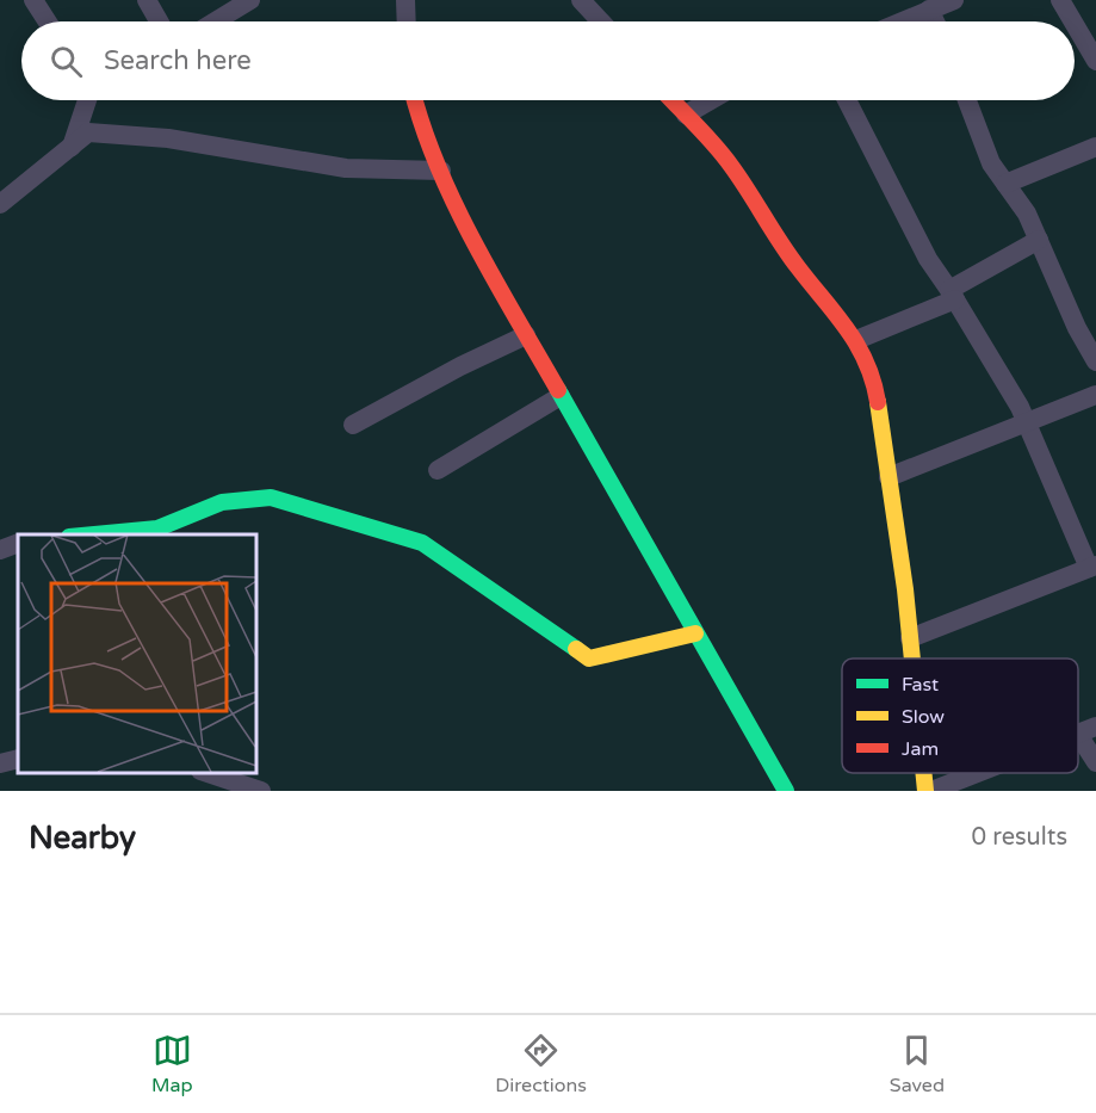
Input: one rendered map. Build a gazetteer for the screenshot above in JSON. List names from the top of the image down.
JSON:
{
  "legend": ["Fast", "Slow", "Jam"],
  "page": {
    "search": "Search here",
    "heading": ["Nearby", "0 results"],
    "nav": ["Map", "Directions", "Saved"]
  }
}
